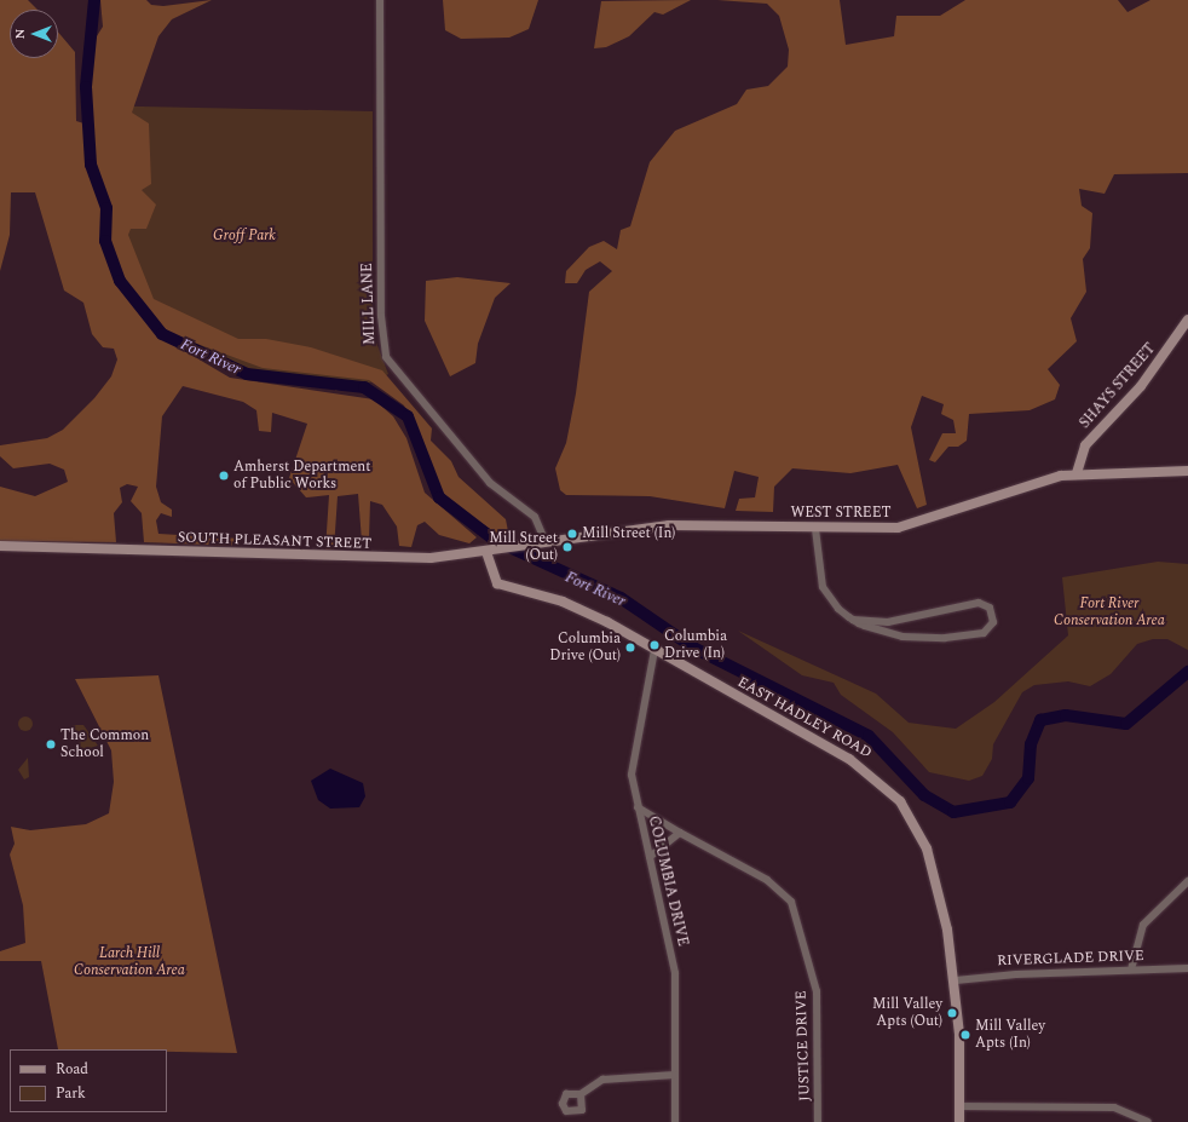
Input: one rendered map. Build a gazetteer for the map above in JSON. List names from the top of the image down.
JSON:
{
  "streets": {
    "main road": [
      "SHAYS STREET",
      "WEST STREET",
      "SOUTH PLEASANT STREET",
      "EAST HADLEY ROAD"
    ],
    "street": [
      "MILL LANE",
      "COLUMBIA DRIVE",
      "RIVERGLADE DRIVE",
      "JUSTICE DRIVE"
    ]
  },
  "crossings": [
    ["MILL LANE", "WEST STREET"],
    ["MILL LANE", "SOUTH PLEASANT STREET"],
    ["SHAYS STREET", "WEST STREET"],
    ["WEST STREET", "SOUTH PLEASANT STREET"],
    ["SOUTH PLEASANT STREET", "EAST HADLEY ROAD"],
    ["EAST HADLEY ROAD", "COLUMBIA DRIVE"],
    ["EAST HADLEY ROAD", "RIVERGLADE DRIVE"],
    ["COLUMBIA DRIVE", "JUSTICE DRIVE"]
  ],
  "water": ["Fort River"],
  "parks": ["Groff Park", "Fort River Conservation Area", "Larch Hill Conservation Area"],
  "places": [
    "Amherst Department of Public Works",
    "Mill Street (In)",
    "Mill Street (Out)",
    "Columbia Drive (In)",
    "Columbia Drive (Out)",
    "The Common School",
    "Mill Valley Apts (Out)",
    "Mill Valley Apts (In)"
  ],
  "legend": ["Road", "Park"],
  "north": "left"
}
